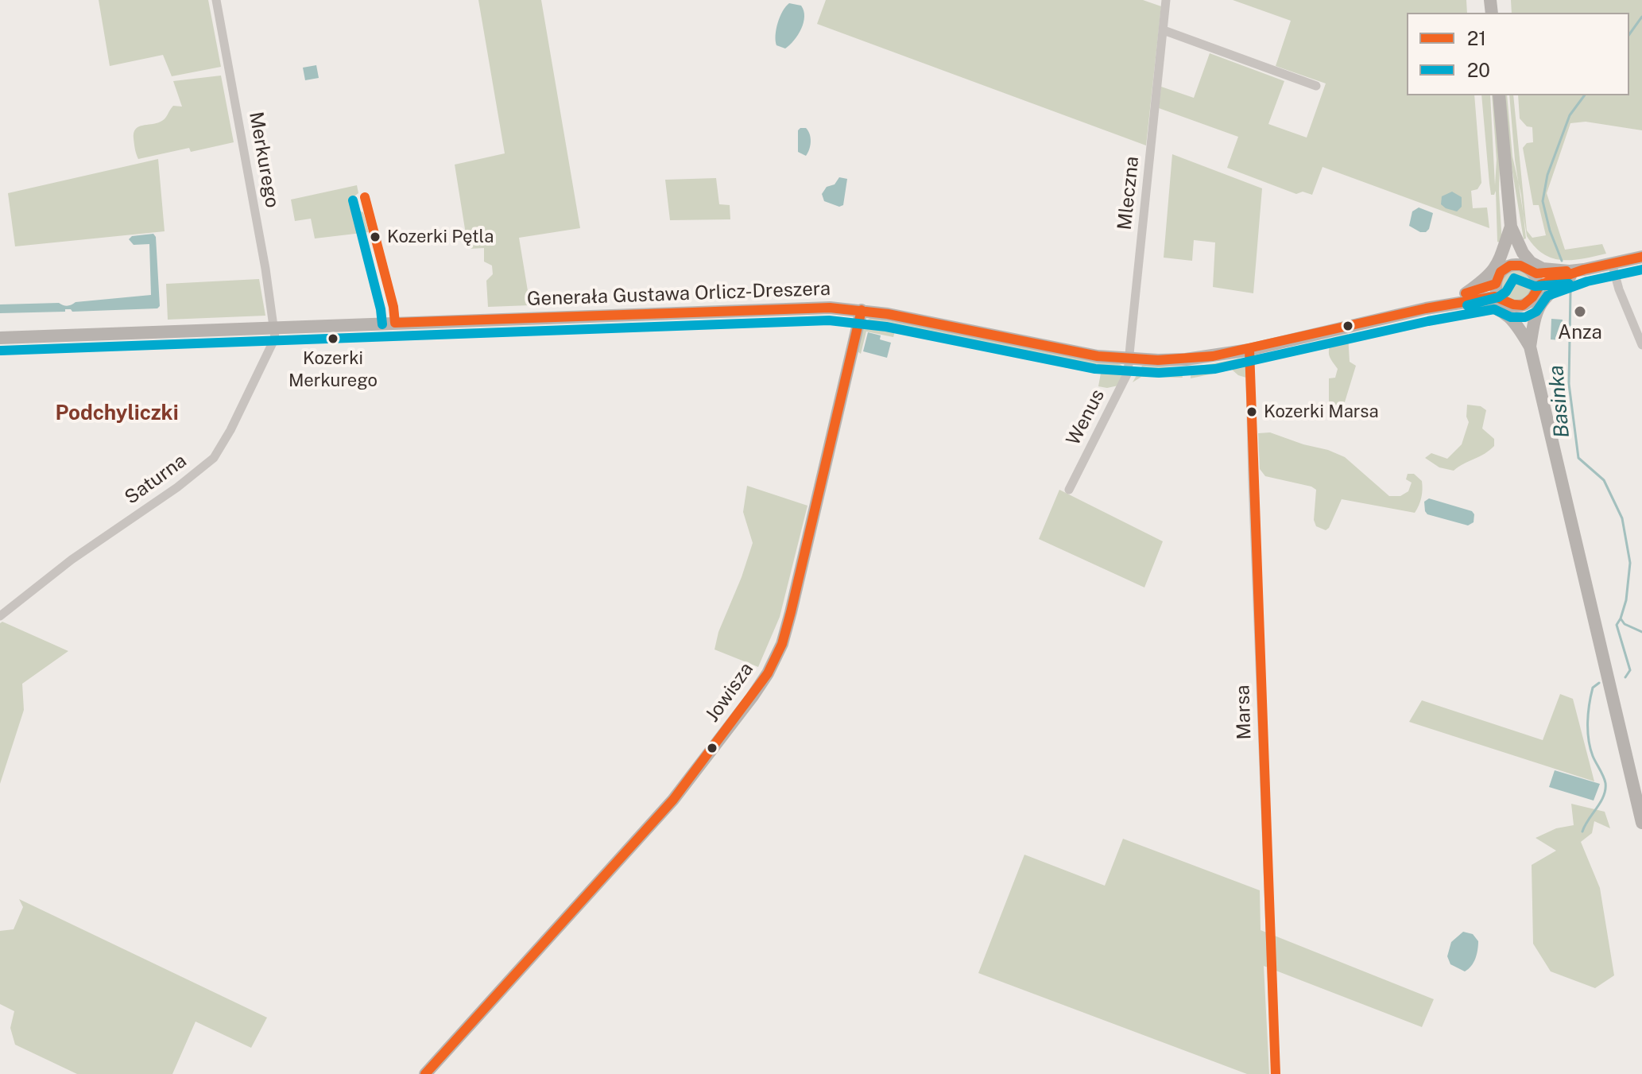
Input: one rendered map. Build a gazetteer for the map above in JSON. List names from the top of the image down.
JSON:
{
  "streets": {
    "main road": ["Generała Gustawa Orlicz-Dreszera", "Jowisza"],
    "street": [
      "Merkurego",
      "Mleczna",
      "Wenus",
      "Saturna",
      "Marsa"
    ]
  },
  "crossings": [
    ["Merkurego", "Generała Gustawa Orlicz-Dreszera"],
    ["Merkurego", "Saturna"],
    ["Mleczna", "Generała Gustawa Orlicz-Dreszera"],
    ["Mleczna", "Wenus"],
    ["Generała Gustawa Orlicz-Dreszera", "Wenus"],
    ["Generała Gustawa Orlicz-Dreszera", "Saturna"],
    ["Generała Gustawa Orlicz-Dreszera", "Jowisza"],
    ["Generała Gustawa Orlicz-Dreszera", "Marsa"]
  ],
  "districts": ["Podchyliczki"],
  "water": ["Basinka"],
  "places": [
    "Kozerki Pętla",
    "Anza",
    "Kozerki Merkurego",
    "Kozerki Marsa"
  ],
  "lines": ["transit line 21", "transit line 20"],
  "legend": ["21", "20"]
}
